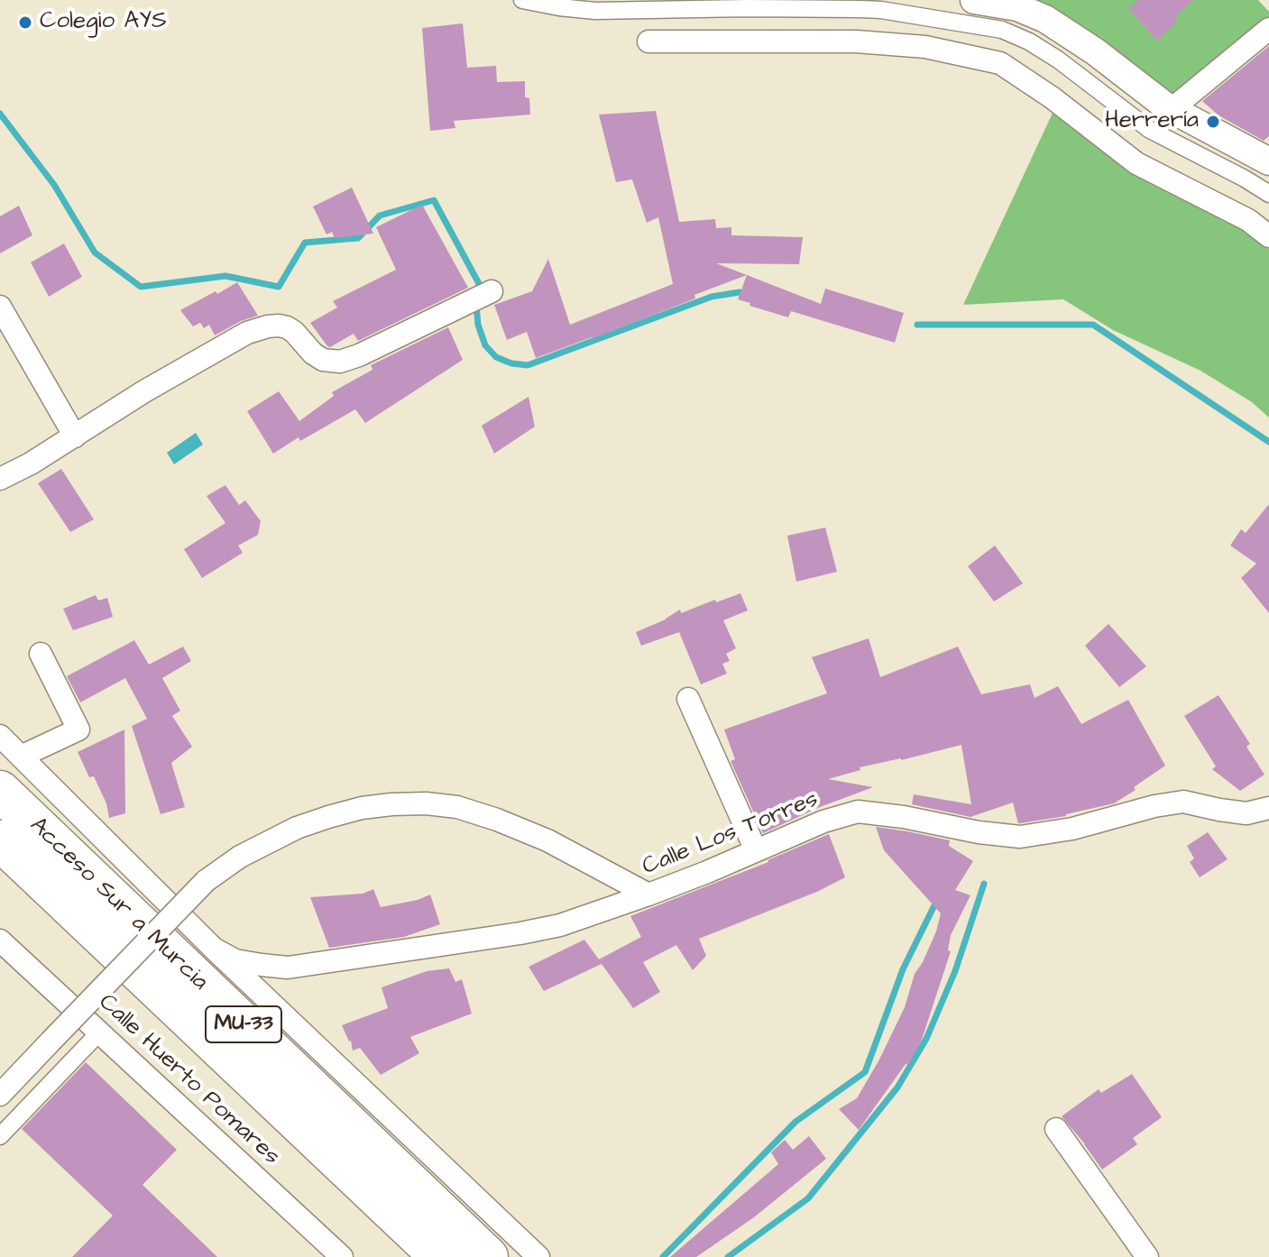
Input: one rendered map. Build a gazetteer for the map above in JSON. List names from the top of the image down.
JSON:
{
  "streets": {
    "highway": ["Acceso Sur a Murcia", "MU-33"],
    "street": ["Calle Los Torres", "Calle Huerto Pomares"]
  },
  "places": ["Colegio AYS", "Herrería"]
}
